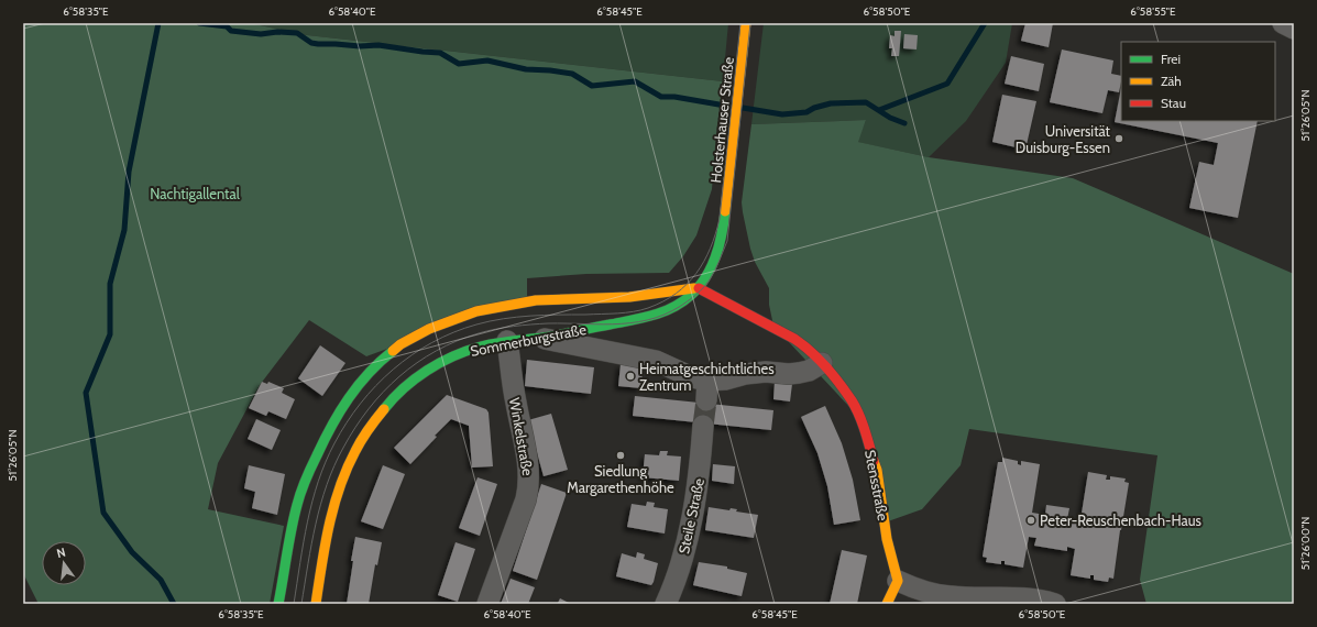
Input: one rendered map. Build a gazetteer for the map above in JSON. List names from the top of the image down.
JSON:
{
  "streets": {
    "street": [
      "Holsterhauser Straße",
      "Sommerburgstraße",
      "Winkelstraße",
      "Stensstraße",
      "Steile Straße"
    ]
  },
  "crossings": [
    ["Holsterhauser Straße", "Sommerburgstraße"],
    ["Sommerburgstraße", "Winkelstraße"],
    ["Sommerburgstraße", "Stensstraße"]
  ],
  "parks": ["Nachtigallental"],
  "places": [
    "Universität Duisburg-Essen",
    "Heimatgeschichtliches Zentrum",
    "Siedlung Margarethenhöhe",
    "Peter-Reuschenbach-Haus"
  ],
  "legend": ["Frei", "Zäh", "Stau"],
  "north": "top",
  "coordinates": [
    "6°58'35\"E",
    "6°58'40\"E",
    "6°58'45\"E",
    "6°58'50\"E",
    "6°58'55\"E",
    "51°26'05\"N",
    "51°26'00\"N"
  ]
}
